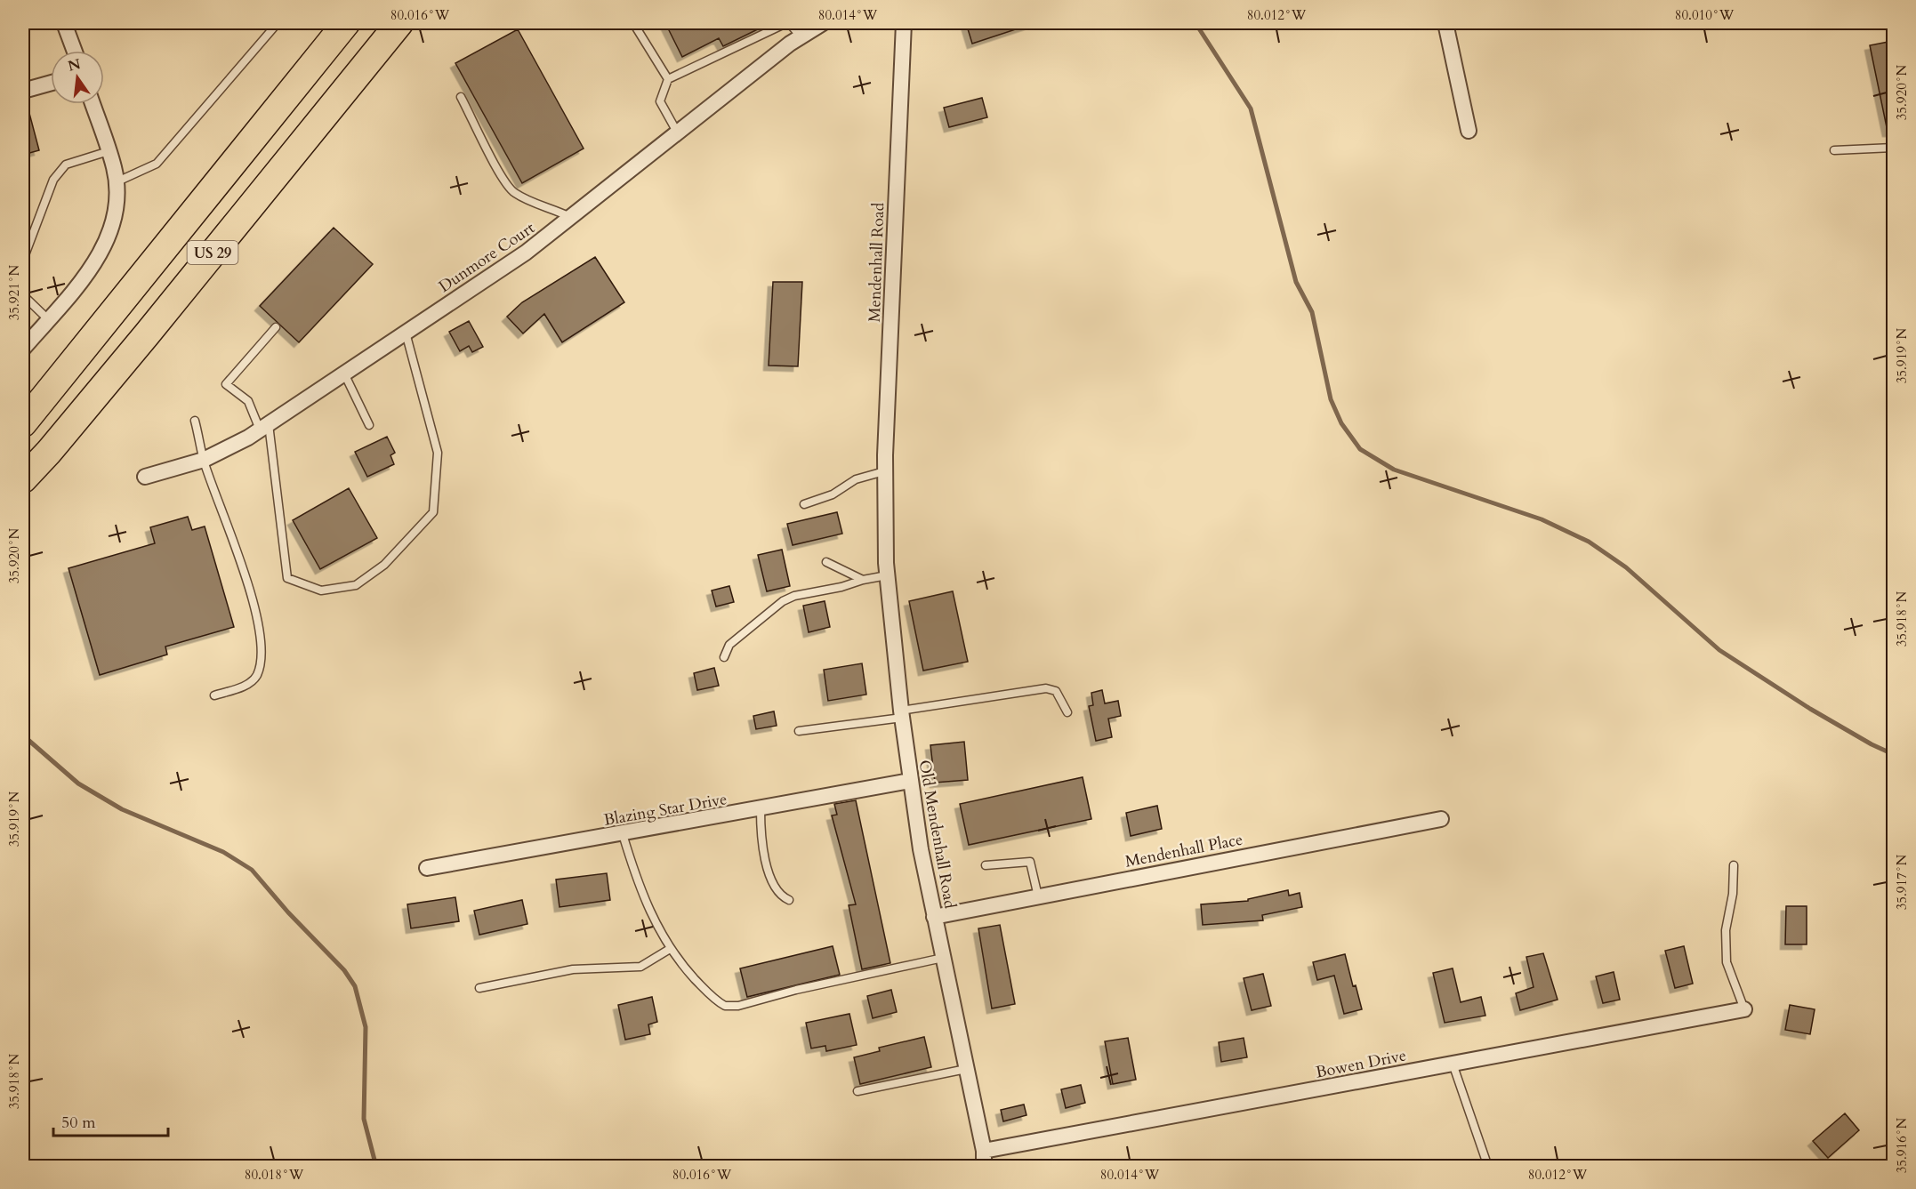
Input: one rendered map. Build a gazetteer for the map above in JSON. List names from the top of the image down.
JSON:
{
  "streets": {
    "highway": ["US 29"],
    "street": [
      "Dunmore Court",
      "Mendenhall Road",
      "Blazing Star Drive",
      "Old Mendenhall Road",
      "Mendenhall Place",
      "Bowen Drive"
    ]
  },
  "crossings": [
    ["Mendenhall Road", "Old Mendenhall Road"],
    ["Blazing Star Drive", "Old Mendenhall Road"],
    ["Old Mendenhall Road", "Mendenhall Place"],
    ["Old Mendenhall Road", "Bowen Drive"]
  ],
  "scale_bar": "50 m",
  "north": "top",
  "coordinates": [
    "80.016°W",
    "80.014°W",
    "80.012°W",
    "80.010°W",
    "35.920°N",
    "35.921°N",
    "35.919°N",
    "35.918°N",
    "35.917°N",
    "35.916°N",
    "80.018°W"
  ]
}
